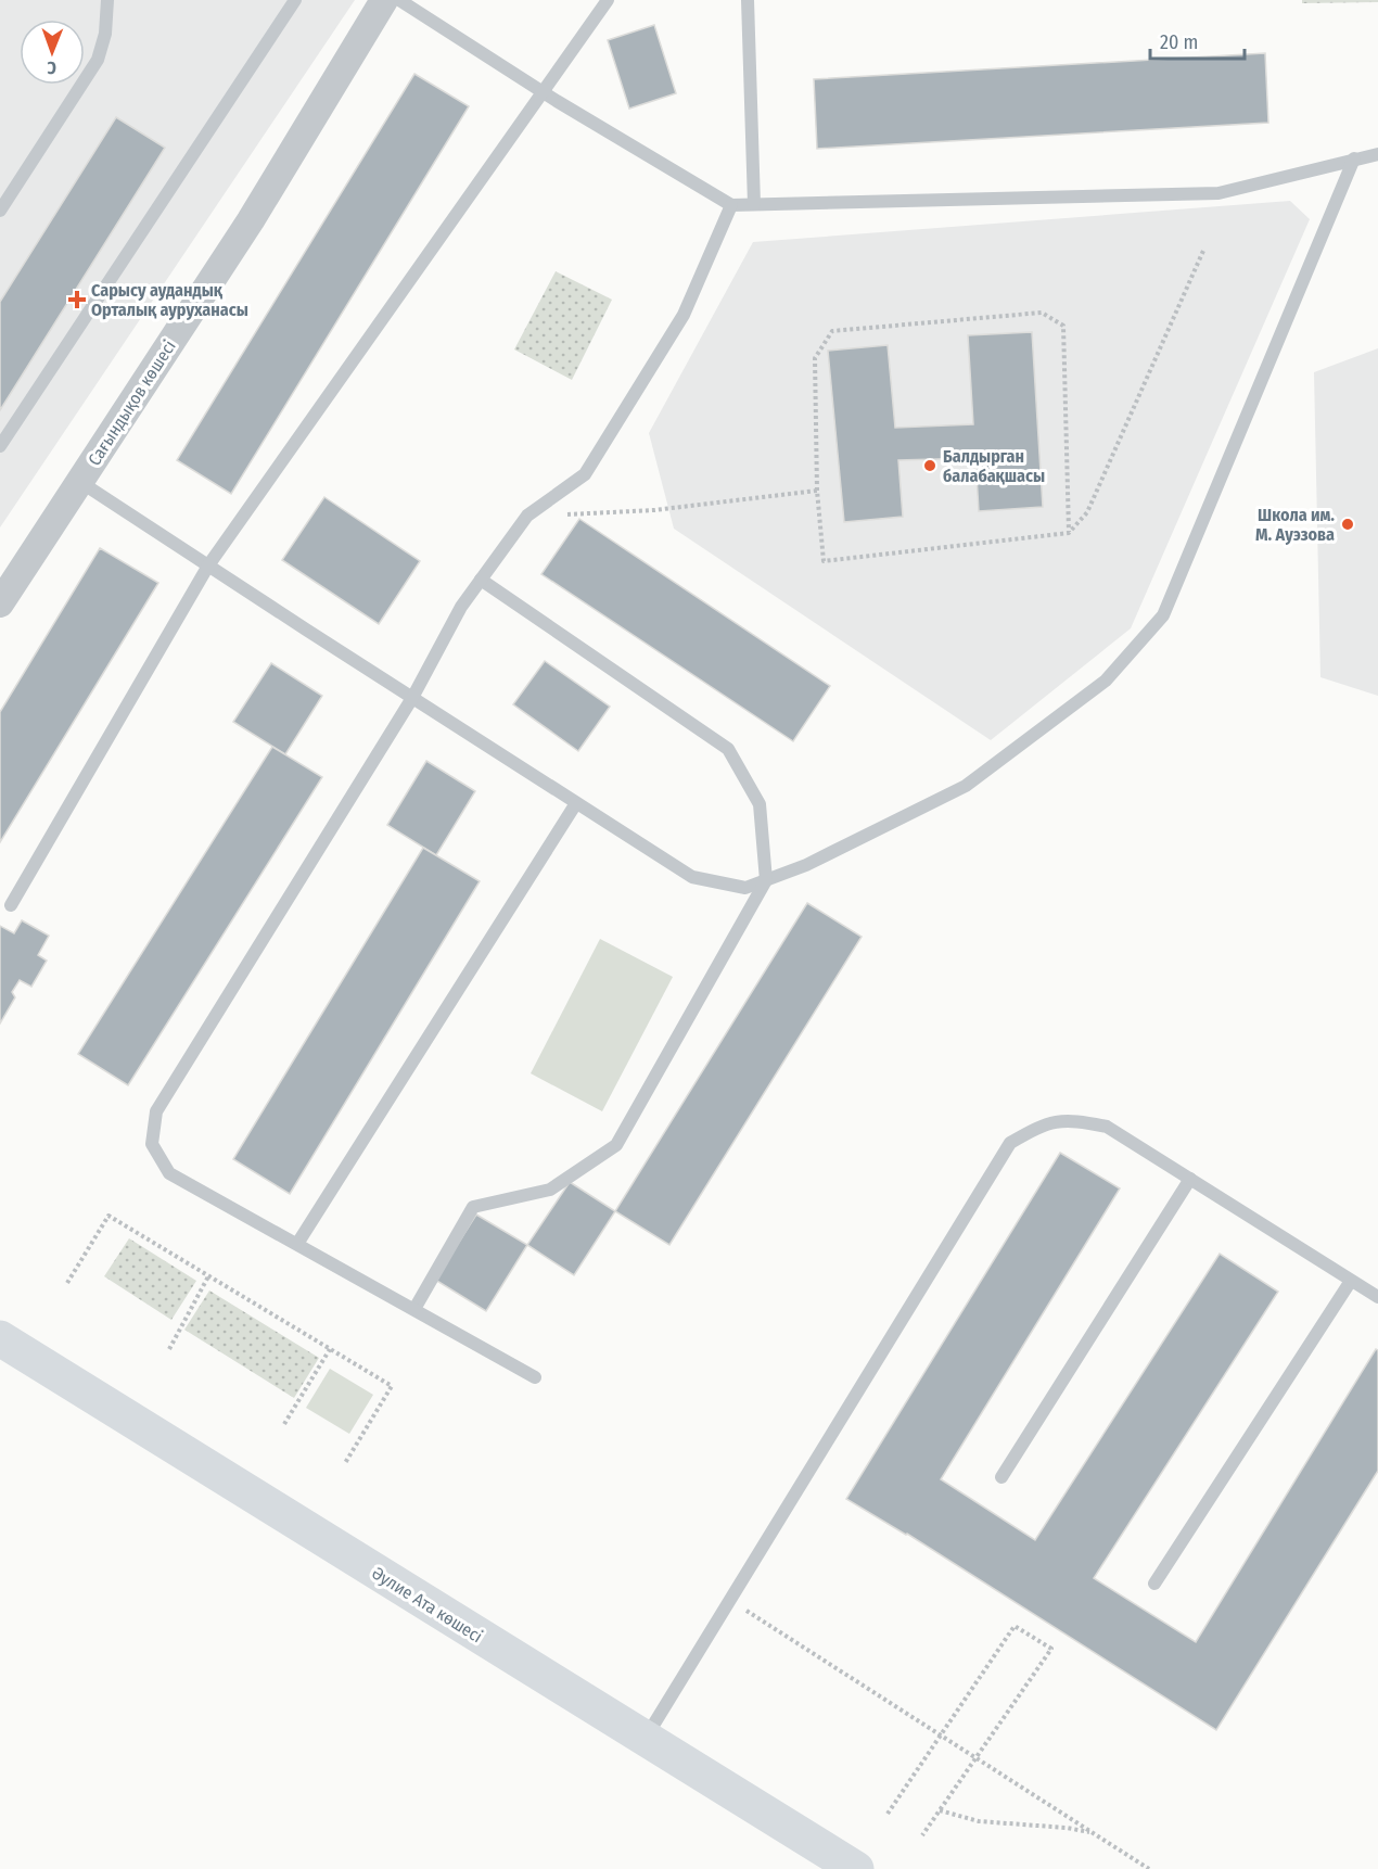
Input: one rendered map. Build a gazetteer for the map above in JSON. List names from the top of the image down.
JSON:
{
  "streets": {
    "main road": ["Әулие Ата көшесі"],
    "street": ["Сағындықов көшесі"]
  },
  "places": {
    "health": ["Сарысу аудандық Орталық ауруханасы"],
    "other": ["Балдырган балабақшасы", "Школа им. М. Ауэзова"]
  },
  "scale_bar": "20 m",
  "north": "bottom"
}
